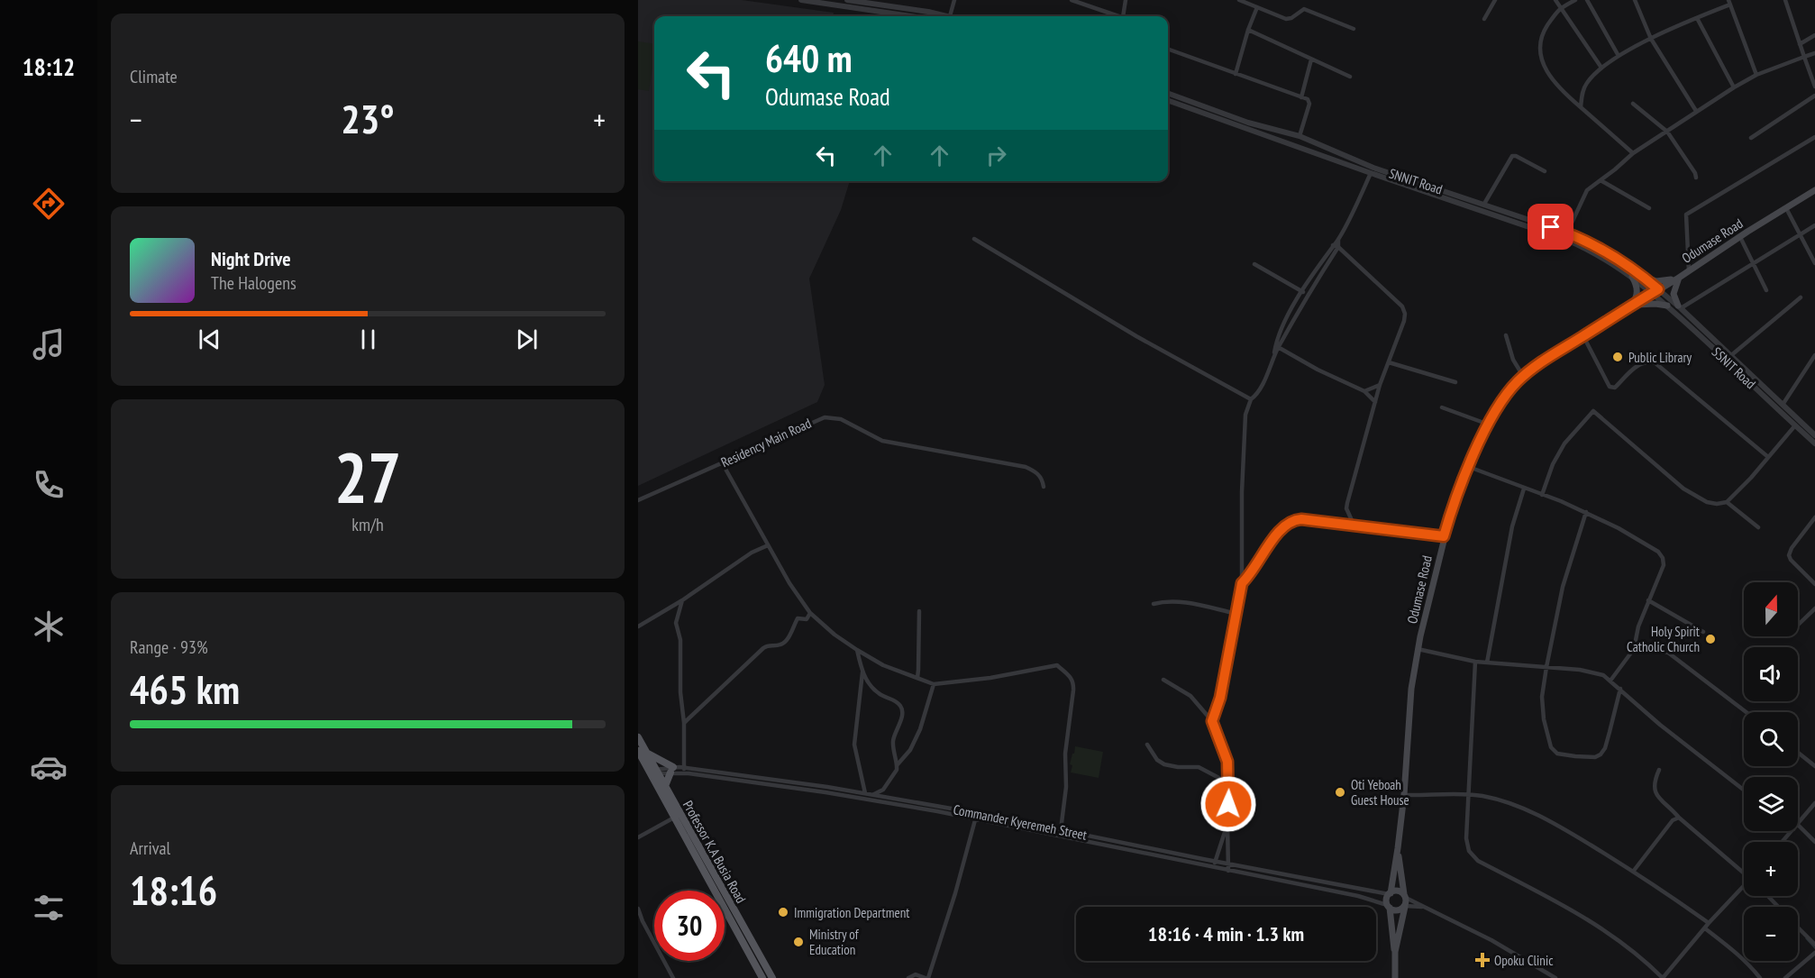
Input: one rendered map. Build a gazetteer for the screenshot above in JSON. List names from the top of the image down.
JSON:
{
  "streets": {
    "main road": ["Odumase Road", "Professor K.A Busia Road"],
    "street": [
      "SNNIT Road",
      "SSNIT Road",
      "Residency Main Road",
      "Commander Kyeremeh Street"
    ]
  },
  "crossings": [
    ["SNNIT Road", "Odumase Road"],
    ["SNNIT Road", "SSNIT Road"],
    ["Odumase Road", "SSNIT Road"],
    ["Odumase Road", "Commander Kyeremeh Street"],
    ["Commander Kyeremeh Street", "Professor K.A Busia Road"]
  ],
  "places": {
    "other": [
      "Public Library",
      "Holy Spirit Catholic Church",
      "Oti Yeboah Guest House",
      "Immigration Department",
      "Ministry of Education"
    ],
    "health": ["Opoku Clinic"]
  },
  "north": "top",
  "page": {
    "tabs": "18:12",
    "tile": [
      "Climate",
      ["27", "km/h"],
      ["Range · 93%", "465 km"],
      ["Arrival", "18:16"]
    ],
    "turn": ["640 m", "Odumase Road"],
    "heat": ["−", "23°", "+"],
    "song": ["Night Drive", "The Halogens"],
    "map_buttons": ["+", "−"],
    "limit": "30",
    "trip": "18:16 · 4 min · 1.3 km"
  }
}
